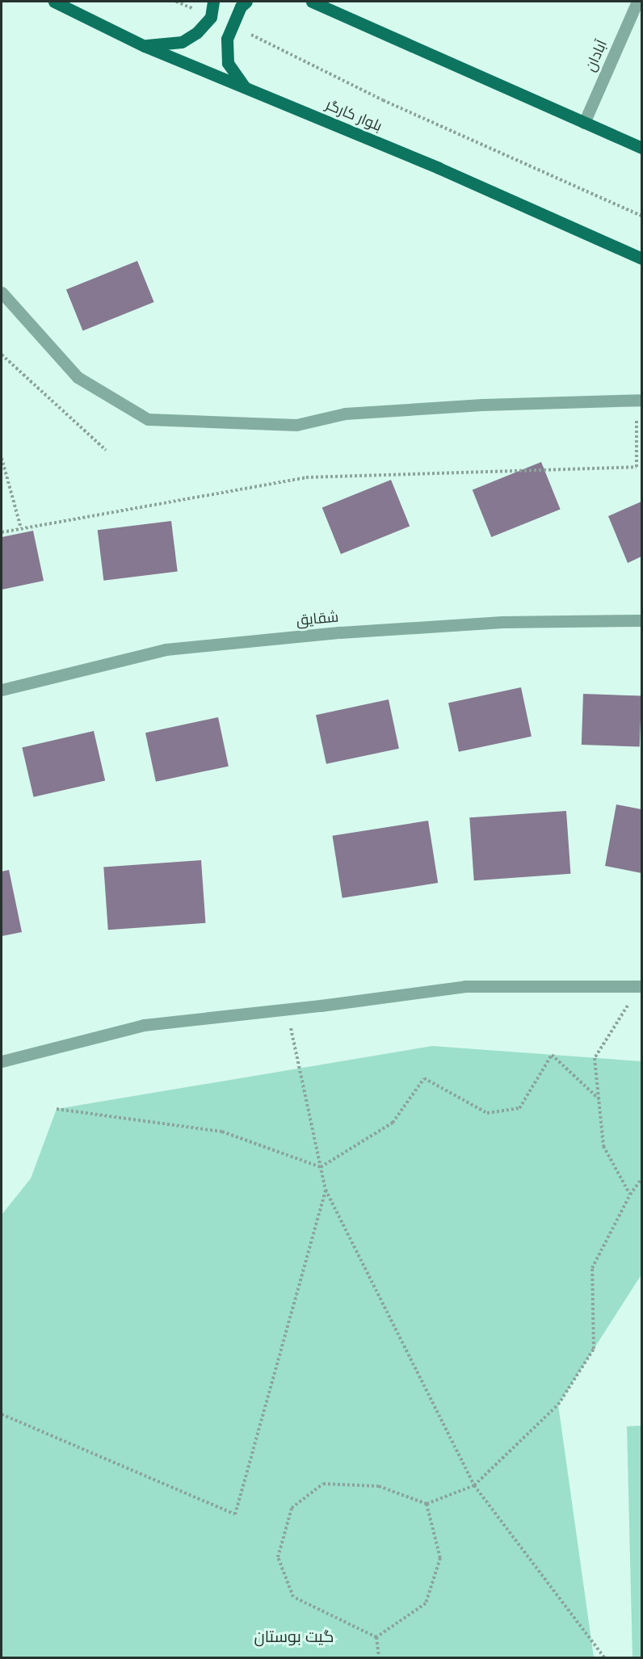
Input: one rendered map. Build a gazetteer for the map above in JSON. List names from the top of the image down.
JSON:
{
  "streets": {
    "main road": ["بلوار کارگر"],
    "street": ["آبادان", "شقایق"]
  },
  "districts": ["گیت بوستان"]
}
